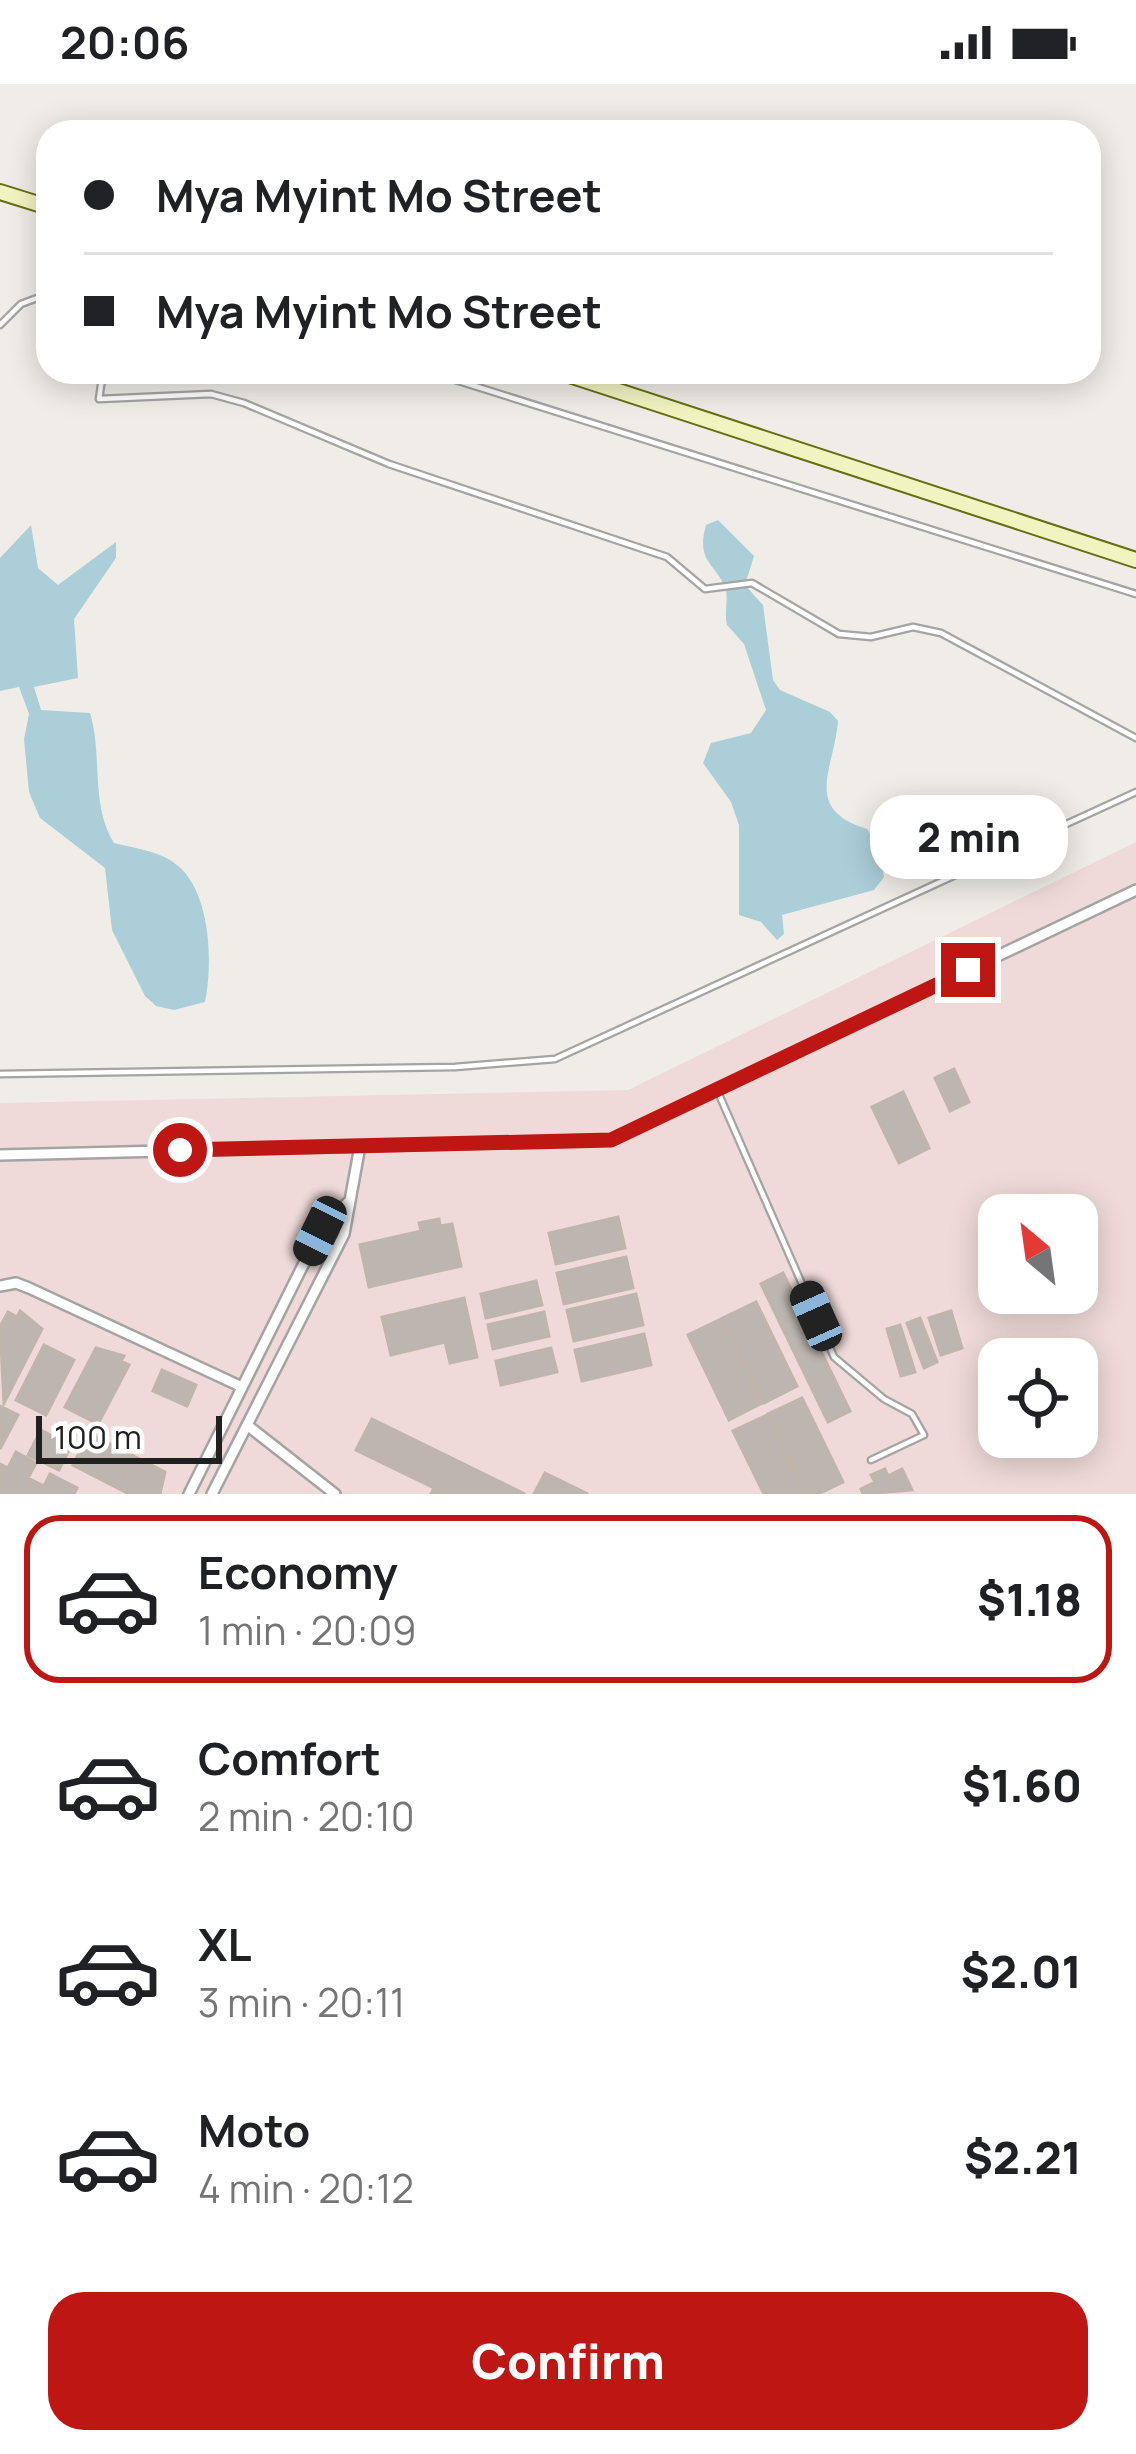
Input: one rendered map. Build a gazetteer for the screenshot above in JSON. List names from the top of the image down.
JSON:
{
  "scale_bar": "100 m",
  "north": "top left",
  "page": {
    "status": "20:06",
    "banner": ["Mya Myint Mo Street", "Mya Myint Mo Street"],
    "bubble": "2 min",
    "scale": "100 m",
    "list": [
      {
        "name": "Economy",
        "note": "1 min · 20:09",
        "value": "$1.18"
      },
      {
        "name": "Comfort",
        "note": "2 min · 20:10",
        "value": "$1.60"
      },
      {
        "name": "XL",
        "note": "3 min · 20:11",
        "value": "$2.01"
      },
      {
        "name": "Moto",
        "note": "4 min · 20:12",
        "value": "$2.21"
      }
    ],
    "buttons": "Confirm"
  }
}
